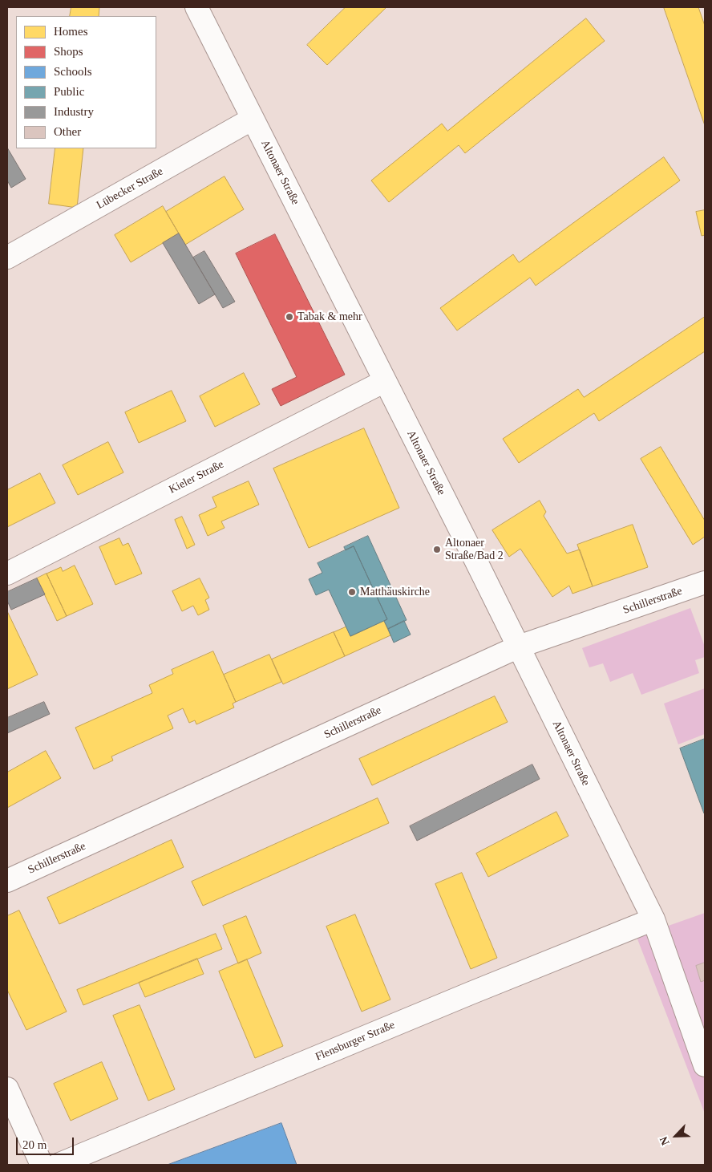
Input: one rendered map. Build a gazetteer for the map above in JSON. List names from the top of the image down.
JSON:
{
  "streets": {
    "street": [
      "Altonaer Straße",
      "Lübecker Straße",
      "Kieler Straße",
      "Schillerstraße",
      "Flensburger Straße"
    ]
  },
  "crossings": [
    ["Altonaer Straße", "Lübecker Straße"],
    ["Altonaer Straße", "Kieler Straße"],
    ["Altonaer Straße", "Schillerstraße"],
    ["Altonaer Straße", "Flensburger Straße"]
  ],
  "places": ["Tabak & mehr", "Altonaer Straße/Bad 2", "Matthäuskirche"],
  "legend": [
    "Homes",
    "Shops",
    "Schools",
    "Public",
    "Industry",
    "Other"
  ],
  "scale_bar": "20 m",
  "north": "bottom left"
}
